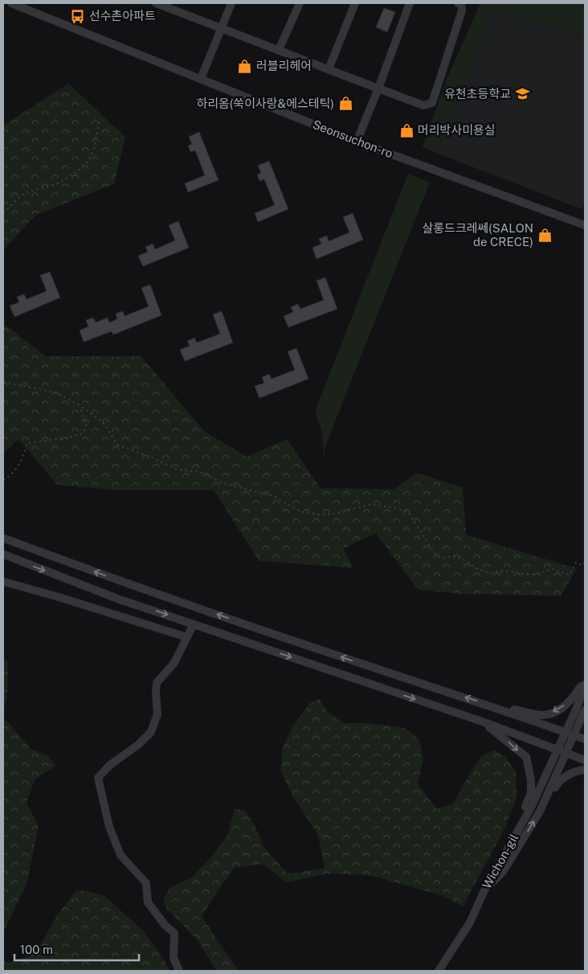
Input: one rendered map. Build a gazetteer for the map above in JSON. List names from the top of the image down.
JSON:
{
  "streets": {
    "street": ["Seonsuchon-ro", "Wichon-gil"]
  },
  "places": {
    "bus stop": ["선수촌아파트"],
    "shop": [
      "러블리헤어",
      "하리옴(쑥이사랑&에스테틱)",
      "머리박사미용실",
      "살롱드크레쎄(SALON de CRECE)"
    ],
    "school or university": ["유천초등학교"]
  },
  "scale_bar": "100 m"
}
